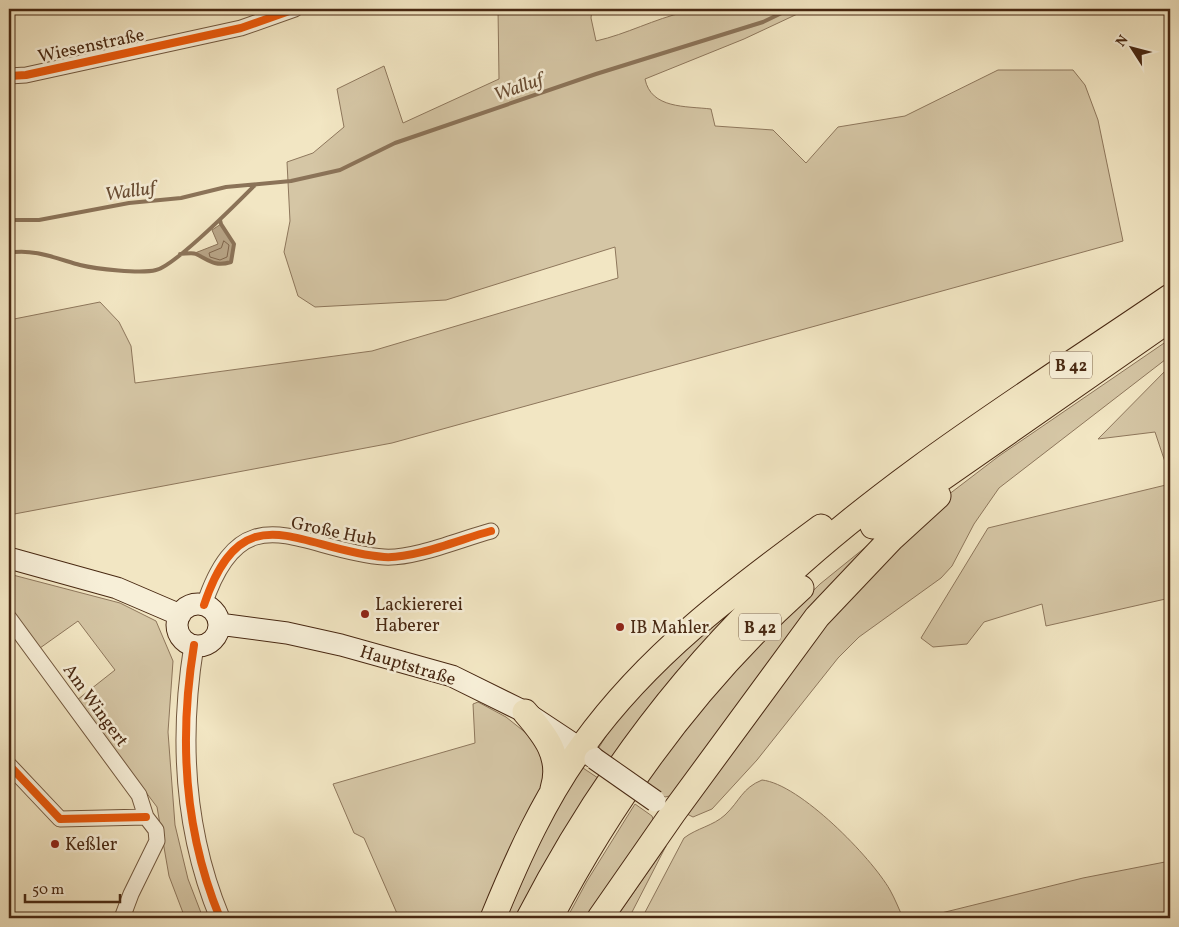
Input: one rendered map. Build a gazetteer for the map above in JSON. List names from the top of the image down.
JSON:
{
  "streets": {
    "highway": ["B 42"],
    "main road": ["Hauptstraße"],
    "street": ["Wiesenstraße", "Große Hub", "Am Wingert"]
  },
  "crossings": [
    ["Große Hub", "Hauptstraße"]
  ],
  "water": ["Walluf"],
  "places": ["Lackiererei Haberer", "IB Mahler", "Keßler"],
  "scale_bar": "50 m",
  "north": "top left"
}
